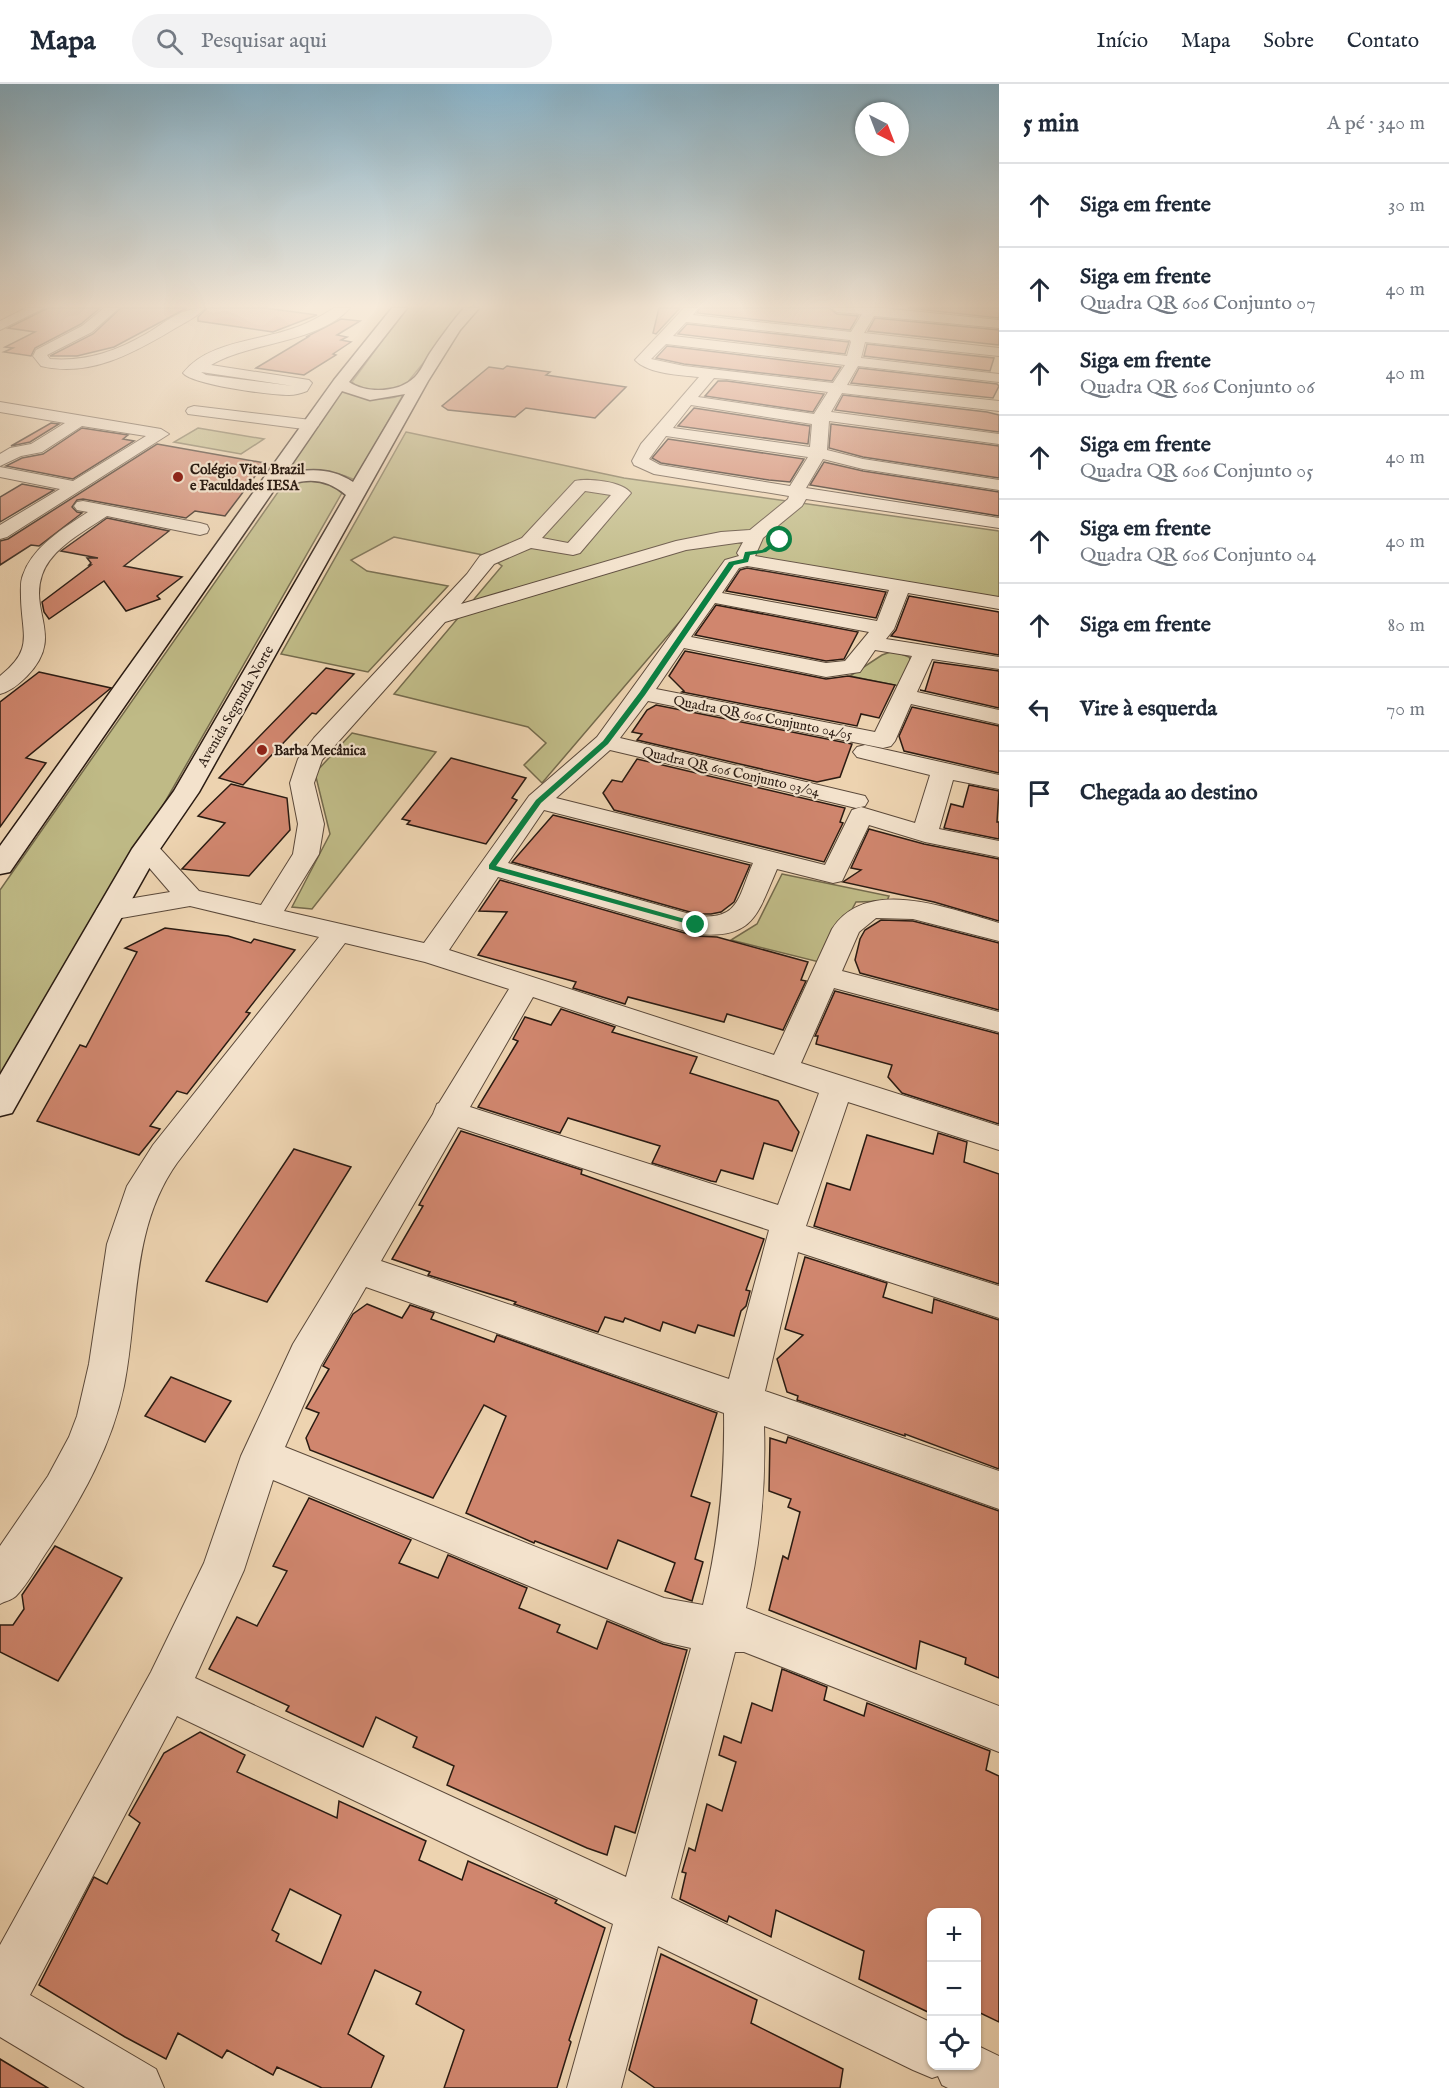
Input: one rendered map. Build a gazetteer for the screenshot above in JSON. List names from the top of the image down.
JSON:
{
  "streets": {
    "main road": ["Avenida Segunda Norte"],
    "street": ["Quadra QR 606 Conjunto 04/05", "Quadra QR 606 Conjunto 03/04"]
  },
  "places": ["Colégio Vital Brazil e Faculdades IESA", "Barba Mecânica"],
  "north": "bottom right",
  "page": {
    "header": "Mapa",
    "search": "Pesquisar aqui",
    "nav": [
      "Início",
      "Mapa",
      "Sobre",
      "Contato"
    ],
    "heading": ["5 min", "A pé · 340 m"],
    "list": [
      ["Siga em frente", "30 m"],
      ["Siga em frente", "Quadra QR 606 Conjunto 07", "40 m"],
      ["Siga em frente", "Quadra QR 606 Conjunto 06", "40 m"],
      ["Siga em frente", "Quadra QR 606 Conjunto 05", "40 m"],
      ["Siga em frente", "Quadra QR 606 Conjunto 04", "40 m"],
      ["Siga em frente", "80 m"],
      ["Vire à esquerda", "70 m"],
      "Chegada ao destino"
    ],
    "map_buttons": ["+", "−"]
  }
}
